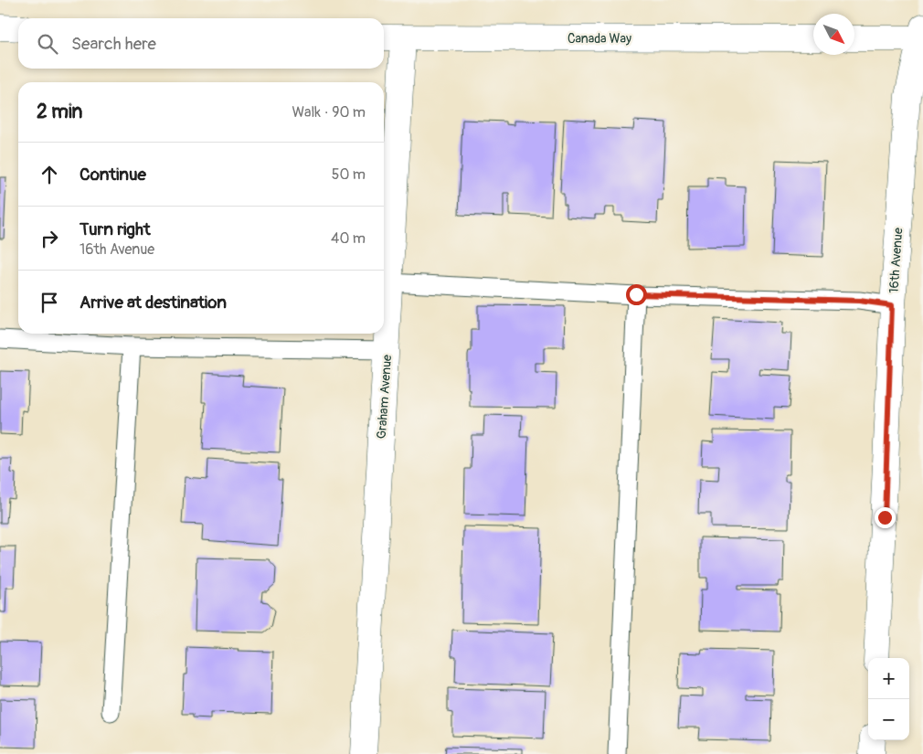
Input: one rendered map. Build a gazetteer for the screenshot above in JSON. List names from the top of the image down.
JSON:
{
  "streets": {
    "street": ["Canada Way", "16th Avenue", "Graham Avenue"]
  },
  "crossings": [
    ["Canada Way", "Graham Avenue"]
  ],
  "north": "bottom right",
  "page": {
    "search": "Search here",
    "heading": ["2 min", "Walk · 90 m"],
    "list": [
      ["Continue", "50 m"],
      ["Turn right", "16th Avenue", "40 m"],
      "Arrive at destination"
    ],
    "map_buttons": ["+", "−"]
  }
}
